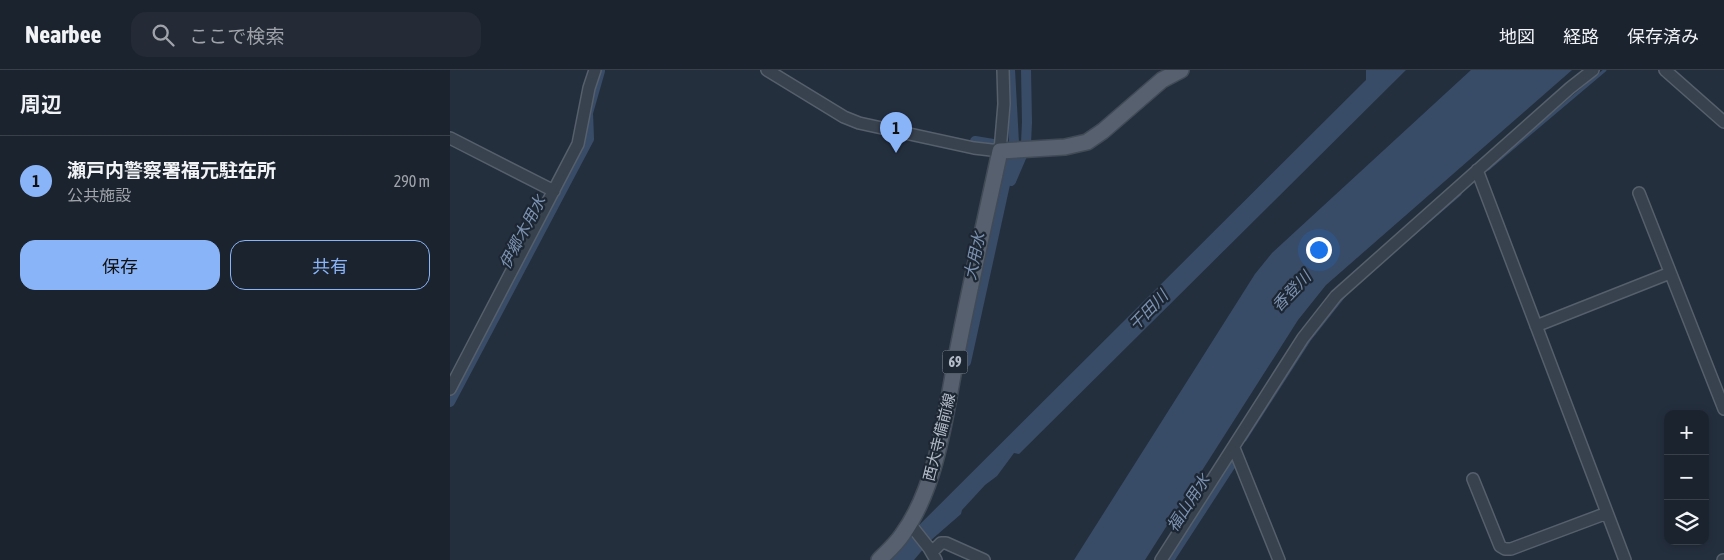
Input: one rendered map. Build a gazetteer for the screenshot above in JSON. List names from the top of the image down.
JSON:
{
  "streets": {
    "main road": ["69", "西大寺備前線"]
  },
  "water": [
    "伊郷木用水",
    "大用水",
    "香登川",
    "干田川",
    "福山用水"
  ],
  "page": {
    "header": "Nearbee",
    "search": "ここで検索",
    "nav": ["地図", "経路", "保存済み"],
    "heading": "周辺",
    "pins": "1",
    "list": [
      {
        "mark": "1",
        "name": "瀬戸内警察署福元駐在所",
        "note": "公共施設",
        "value": "290 m"
      }
    ],
    "buttons": ["保存", "共有"],
    "map_buttons": ["+", "−"]
  }
}
